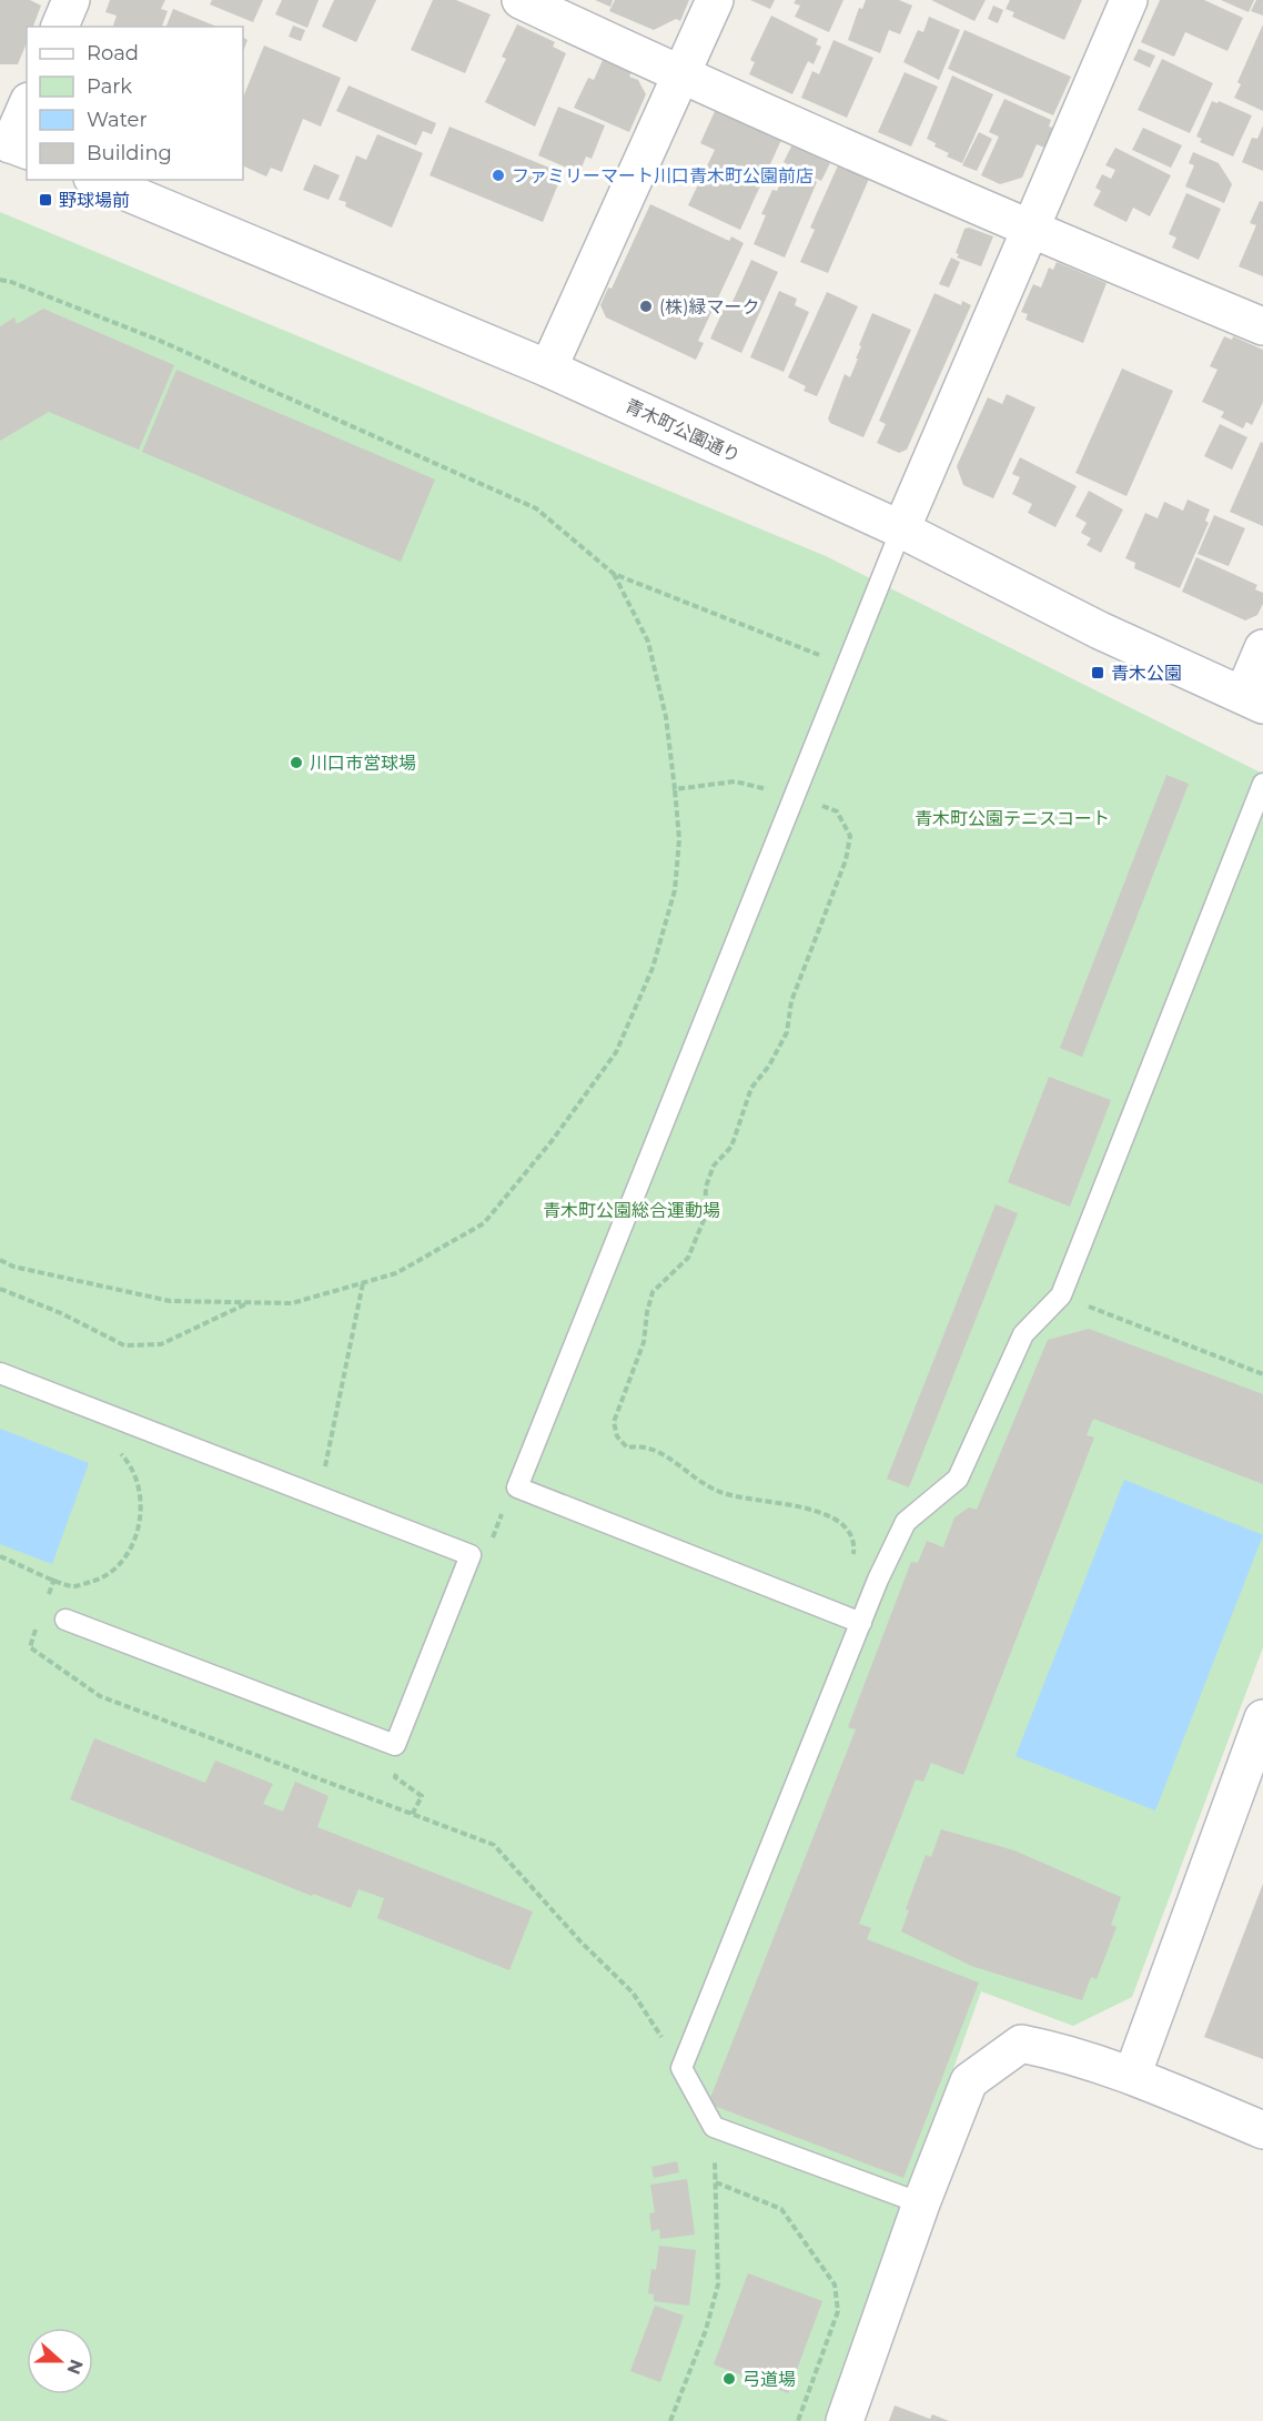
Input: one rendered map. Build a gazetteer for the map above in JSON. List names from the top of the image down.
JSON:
{
  "streets": {
    "street": ["青木町公園通り"]
  },
  "parks": ["青木町公園テニスコート", "青木町公園総合運動場"],
  "places": {
    "other": [
      "ファミリーマート川口青木町公園前店",
      "(株)緑マーク",
      "川口市営球場",
      "弓道場"
    ],
    "transit": ["野球場前", "青木公園"]
  },
  "legend": [
    "Road",
    "Park",
    "Water",
    "Building"
  ],
  "north": "right"
}
